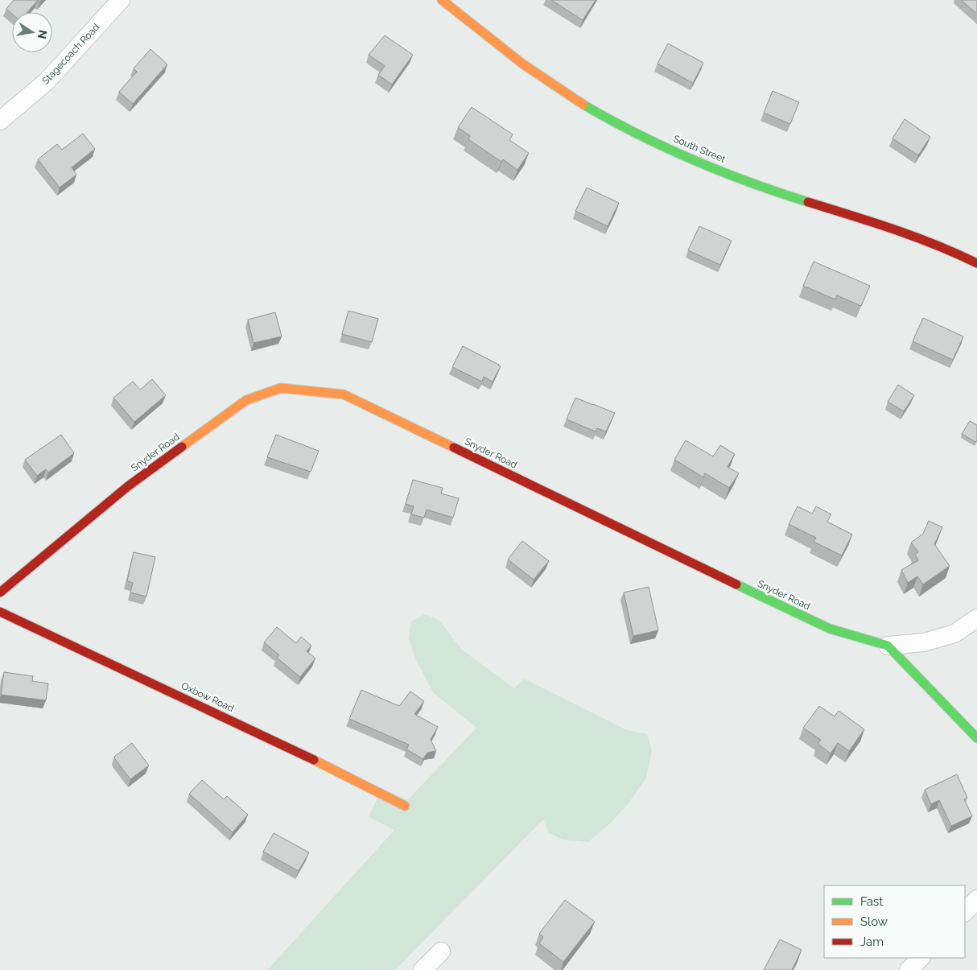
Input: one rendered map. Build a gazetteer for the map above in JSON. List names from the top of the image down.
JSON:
{
  "streets": {
    "street": [
      "Stagecoach Road",
      "South Street",
      "Snyder Road",
      "Oxbow Road"
    ]
  },
  "legend": ["Fast", "Slow", "Jam"],
  "north": "right"
}
